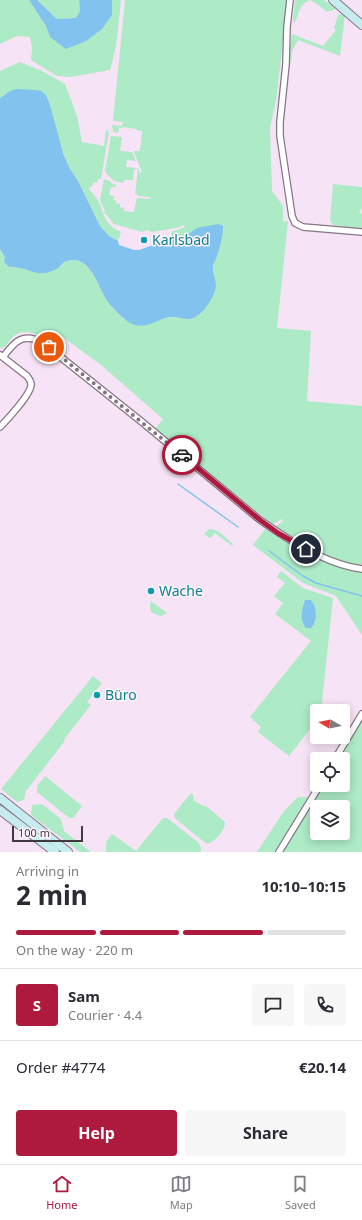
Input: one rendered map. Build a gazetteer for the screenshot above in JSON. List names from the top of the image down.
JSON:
{
  "places": ["Karlsbad", "Wache", "Büro"],
  "scale_bar": "100 m",
  "north": "left",
  "page": {
    "scale": "100 m",
    "heading": ["2 min", "Arriving in", "10:10–10:15"],
    "panel": [
      "Sam",
      "Courier · 4.4",
      "Order #4774",
      "€20.14"
    ],
    "bar": "On the way · 220 m",
    "round": "S",
    "buttons": ["Help", "Share"],
    "tabs": ["Home", "Map", "Saved"]
  }
}
